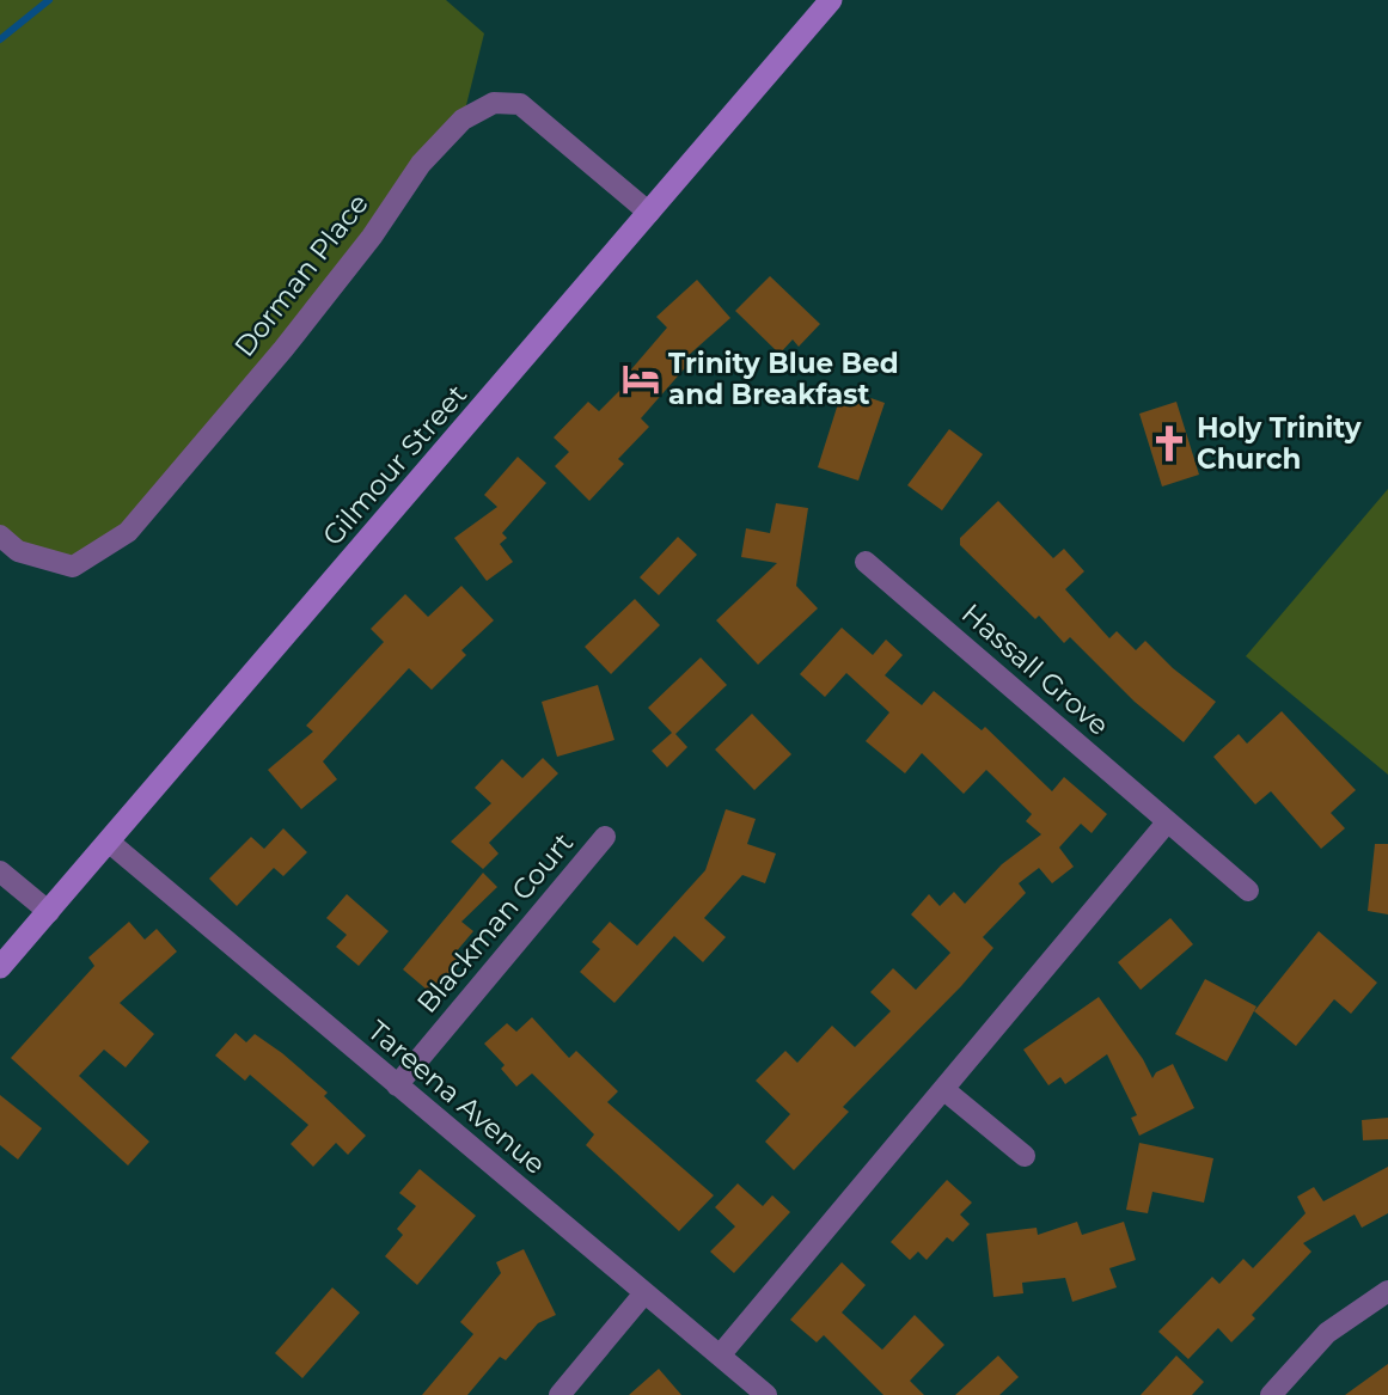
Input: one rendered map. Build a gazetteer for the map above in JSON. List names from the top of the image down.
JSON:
{
  "streets": {
    "main road": ["Gilmour Street"],
    "street": [
      "Dorman Place",
      "Hassall Grove",
      "Blackman Court",
      "Tareena Avenue"
    ]
  },
  "crossings": [
    ["Dorman Place", "Gilmour Street"],
    ["Gilmour Street", "Tareena Avenue"],
    ["Blackman Court", "Tareena Avenue"]
  ],
  "places": {
    "hotel": ["Trinity Blue Bed and Breakfast"],
    "church": ["Holy Trinity Church"]
  }
}
